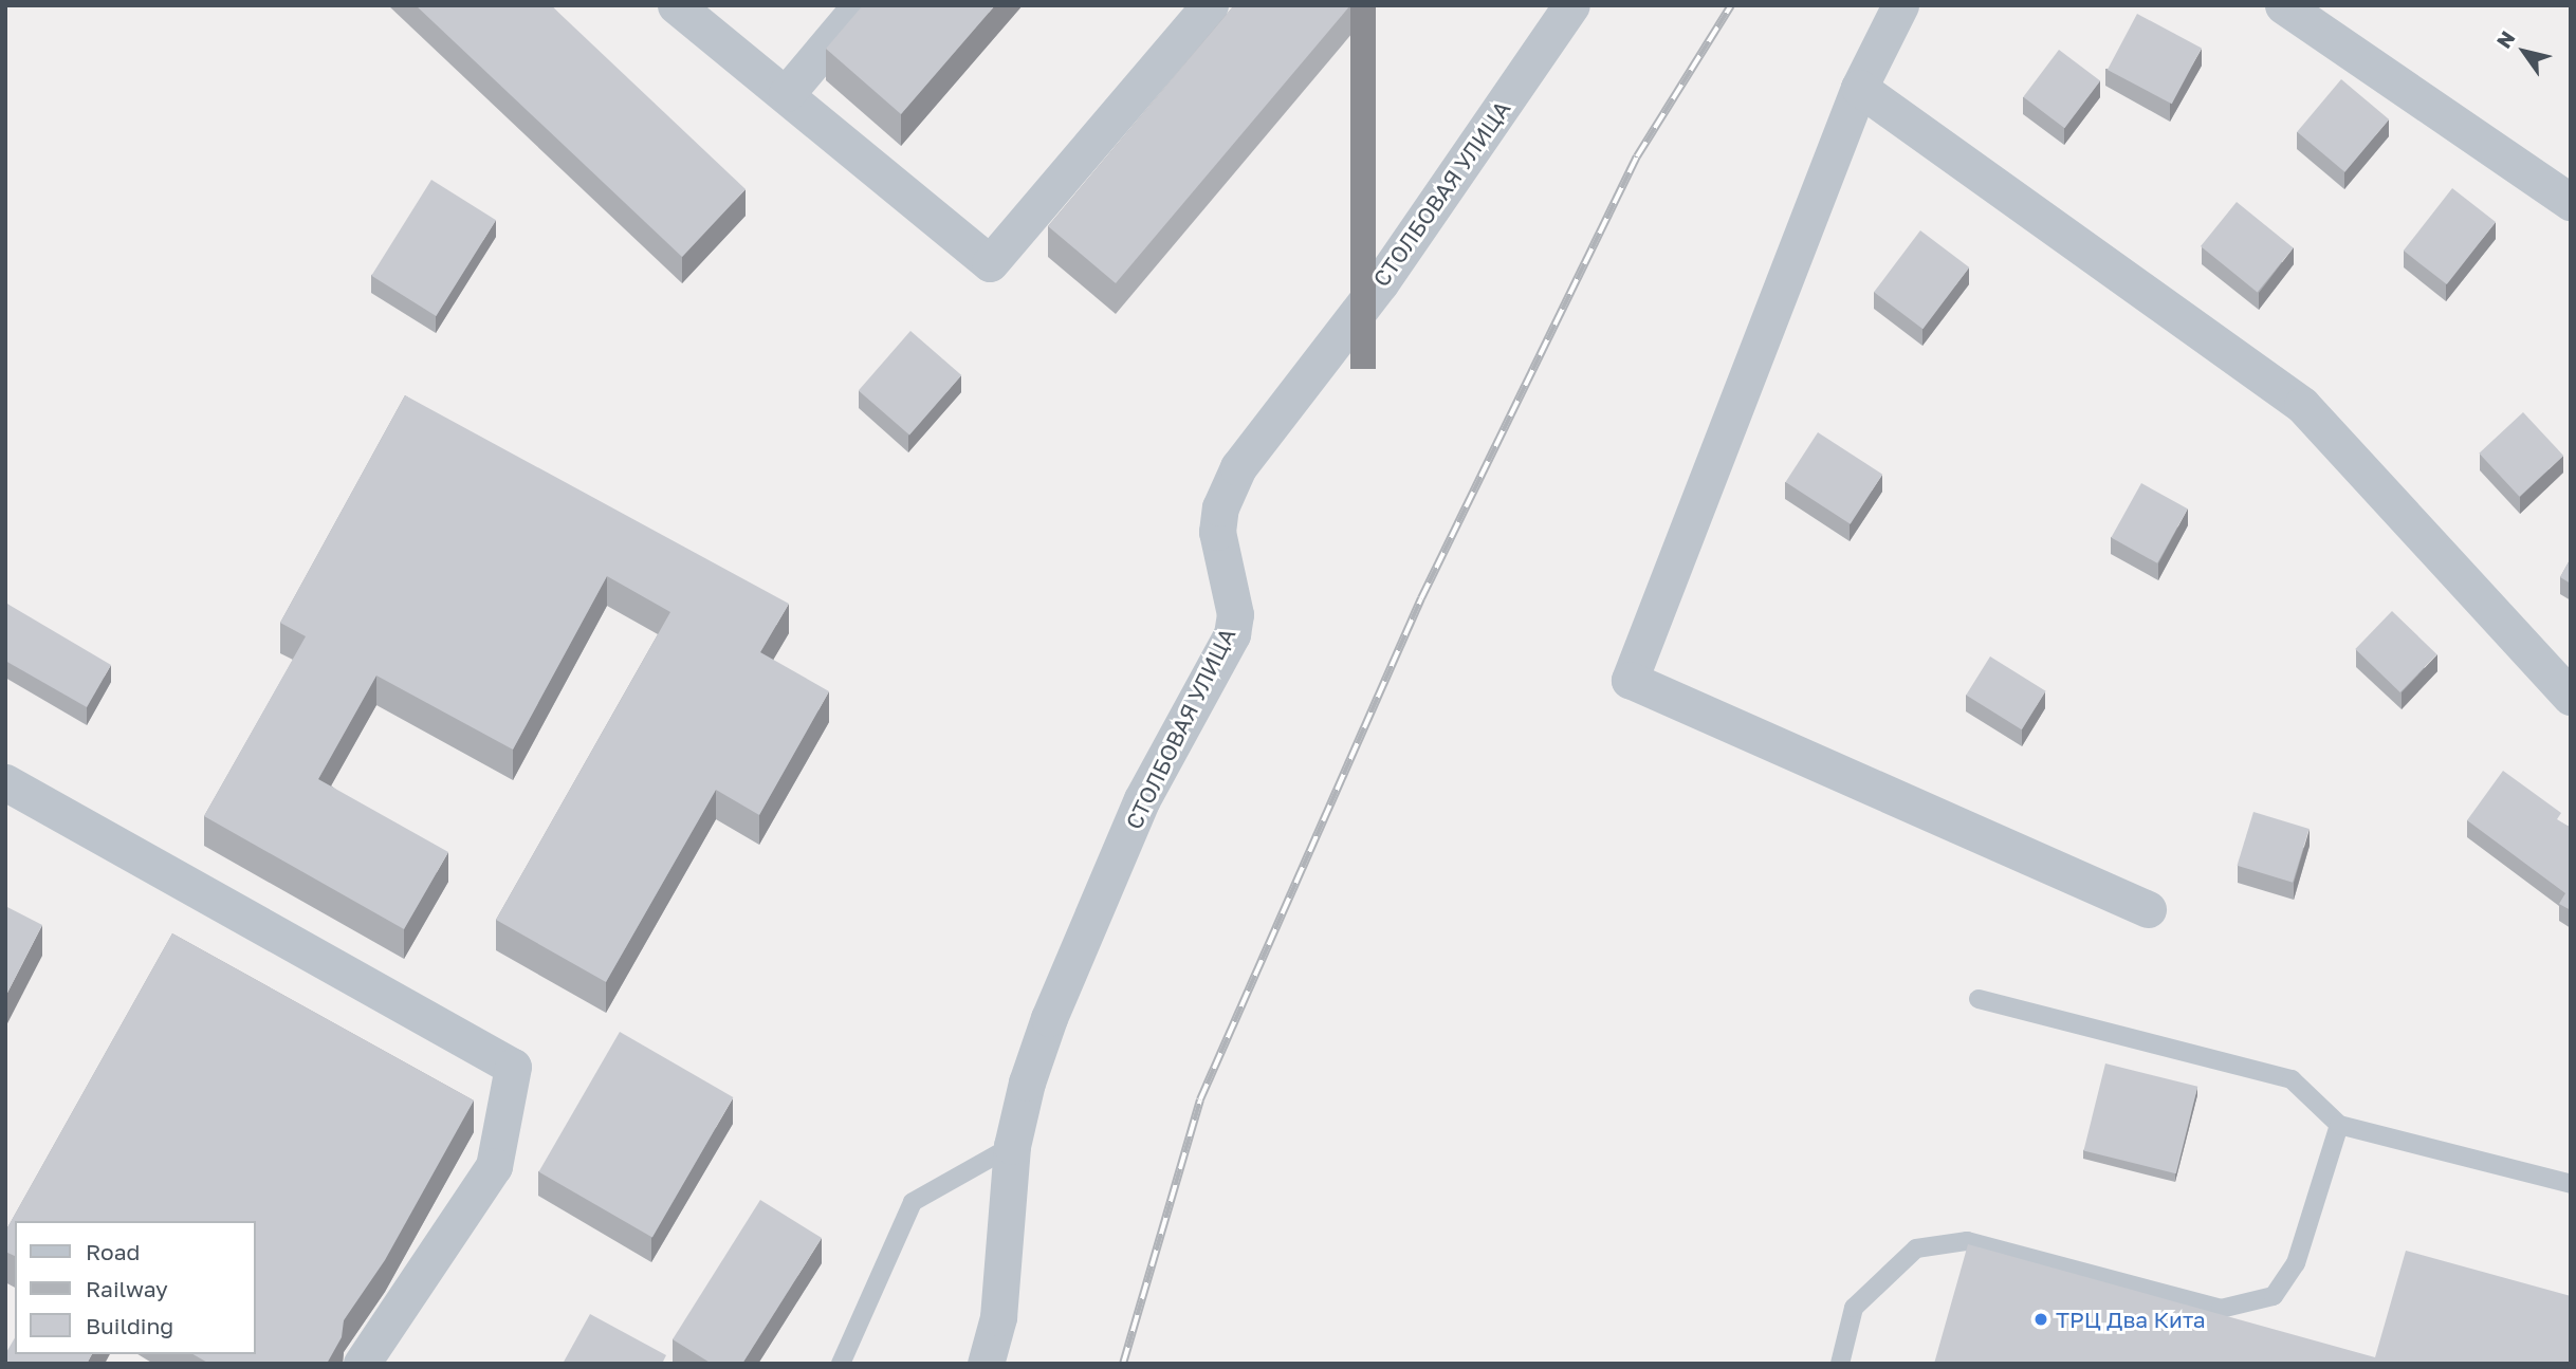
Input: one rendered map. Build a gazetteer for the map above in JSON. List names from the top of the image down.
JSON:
{
  "streets": {
    "street": ["СТОЛБОВАЯ УЛИЦА"]
  },
  "places": ["ТРЦ Два Кита"],
  "legend": ["Road", "Railway", "Building"],
  "north": "top left"
}
